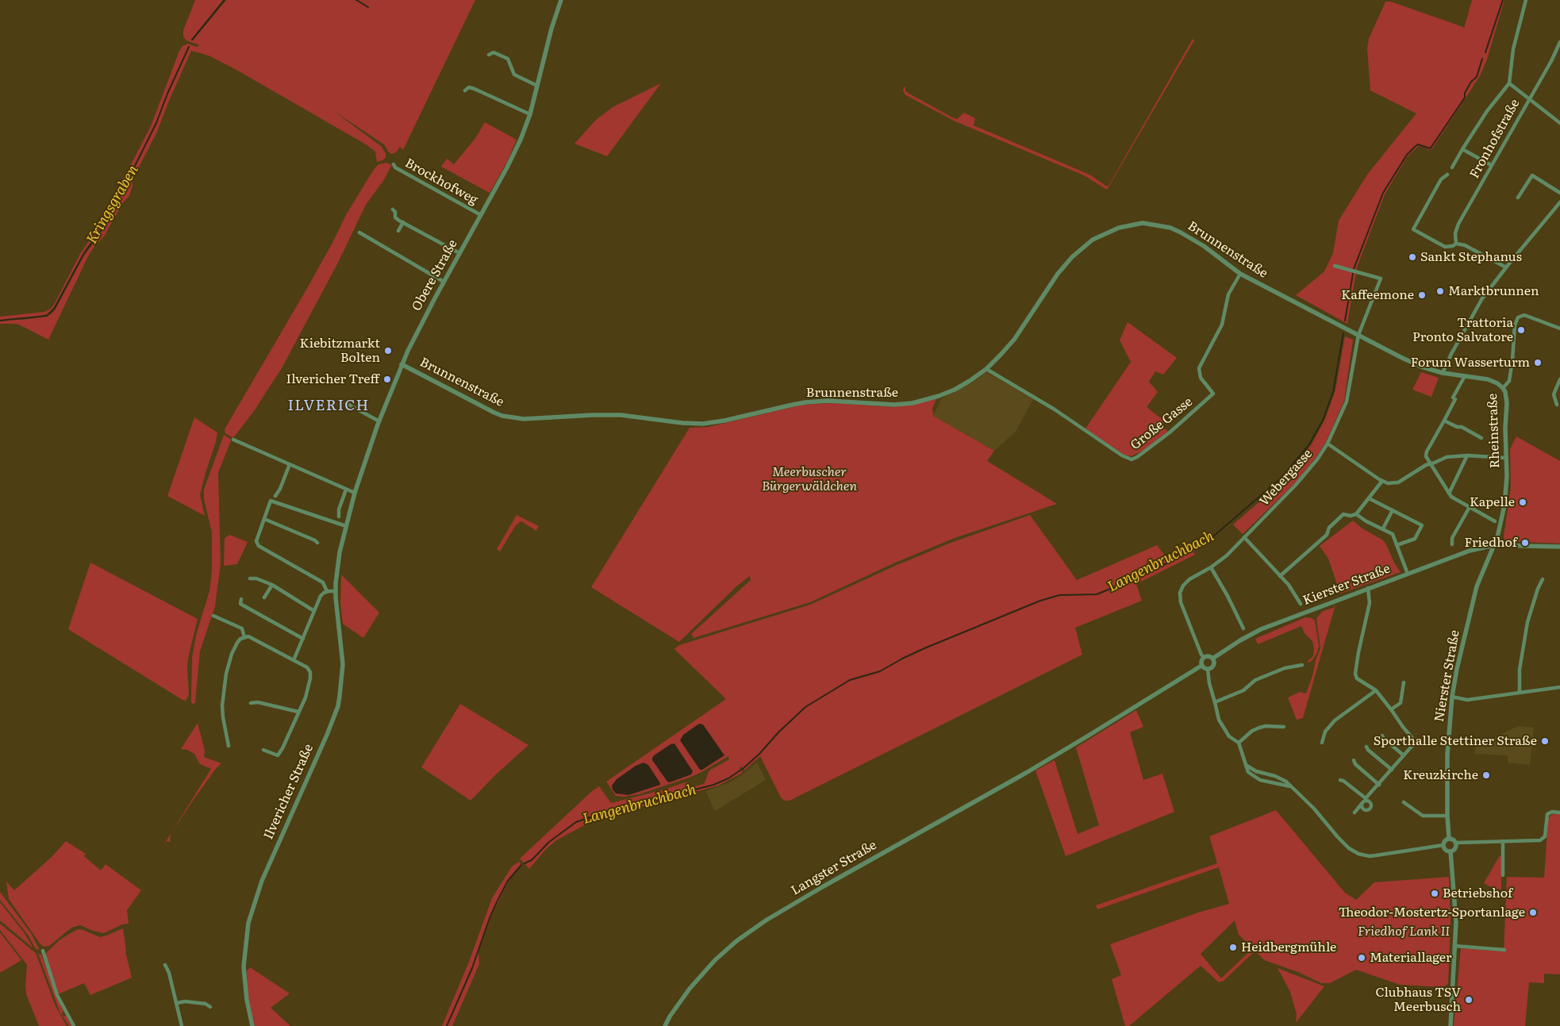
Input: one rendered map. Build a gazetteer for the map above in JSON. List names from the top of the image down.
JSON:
{
  "streets": {
    "street": [
      "Fronhofstraße",
      "Brockhofweg",
      "Brunnenstraße",
      "Obere Straße",
      "Große Gasse",
      "Rheinstraße",
      "Webergasse",
      "Kierster Straße",
      "Nierster Straße",
      "Ilvericher Straße",
      "Langster Straße"
    ]
  },
  "crossings": [
    ["Brockhofweg", "Obere Straße"],
    ["Brunnenstraße", "Obere Straße"],
    ["Brunnenstraße", "Große Gasse"],
    ["Brunnenstraße", "Rheinstraße"],
    ["Brunnenstraße", "Webergasse"],
    ["Obere Straße", "Ilvericher Straße"],
    ["Rheinstraße", "Kierster Straße"],
    ["Rheinstraße", "Nierster Straße"],
    ["Webergasse", "Kierster Straße"],
    ["Webergasse", "Langster Straße"],
    ["Kierster Straße", "Nierster Straße"],
    ["Kierster Straße", "Langster Straße"]
  ],
  "districts": ["ILVERICH"],
  "water": ["Kringsgraben", "Langenbruchbach"],
  "parks": ["Meerbuscher Bürgerwäldchen", "Friedhof Lank II"],
  "places": [
    "Sankt Stephanus",
    "Marktbrunnen",
    "Kaffeemone",
    "Trattoria Pronto Salvatore",
    "Kiebitzmarkt Bolten",
    "Forum Wasserturm",
    "Ilvericher Treff",
    "Kapelle",
    "Friedhof",
    "Sporthalle Stettiner Straße",
    "Kreuzkirche",
    "Betriebshof",
    "Theodor-Mostertz-Sportanlage",
    "Heidbergmühle",
    "Materiallager",
    "Clubhaus TSV Meerbusch"
  ]
}
